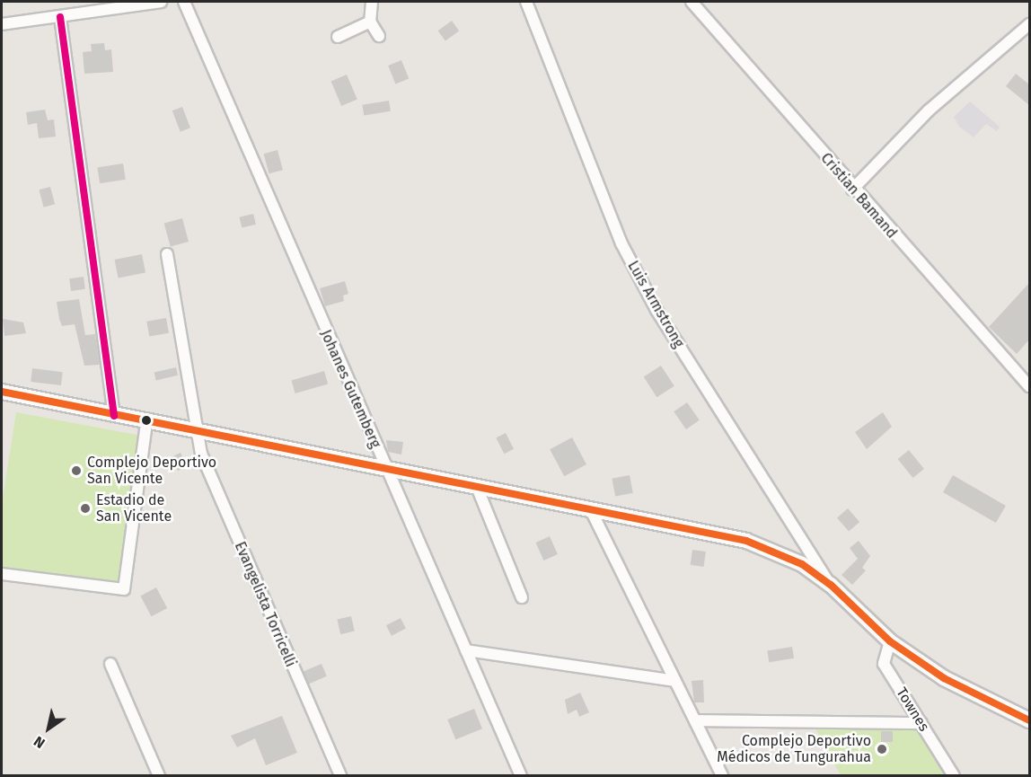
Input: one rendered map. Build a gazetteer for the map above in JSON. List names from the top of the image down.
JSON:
{
  "streets": {
    "street": [
      "Cristian Bamand",
      "Luis Armstrong",
      "Johanes Gutemberg",
      "Evangelista Torricelli",
      "Townes"
    ]
  },
  "places": ["Complejo Deportivo San Vicente", "Estadio de San Vicente", "Complejo Deportivo Médicos de Tungurahua"],
  "north": "bottom left"
}
